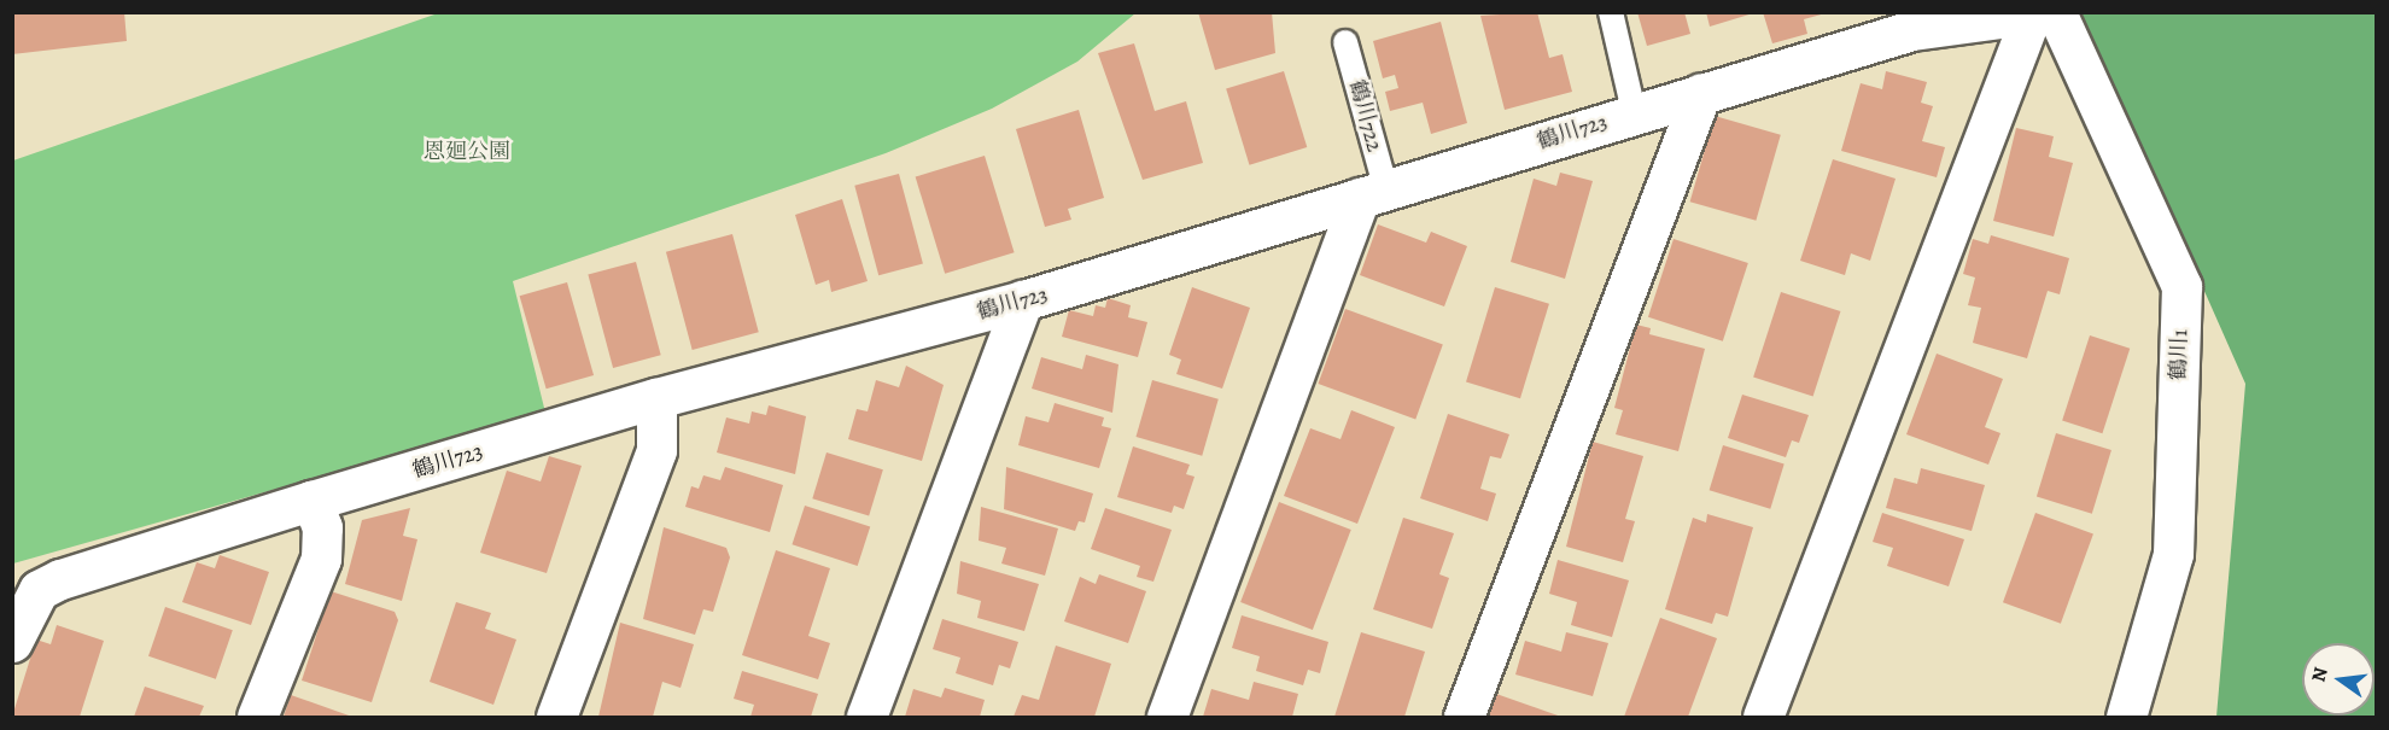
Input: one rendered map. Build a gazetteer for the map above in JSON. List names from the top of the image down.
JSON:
{
  "streets": {
    "street": ["鶴川723", "鶴川1"],
    "lane": ["鶴川722"]
  },
  "crossings": [
    ["鶴川722", "鶴川723"],
    ["鶴川723", "鶴川1"]
  ],
  "parks": ["恩廻公園"],
  "north": "left"
}
